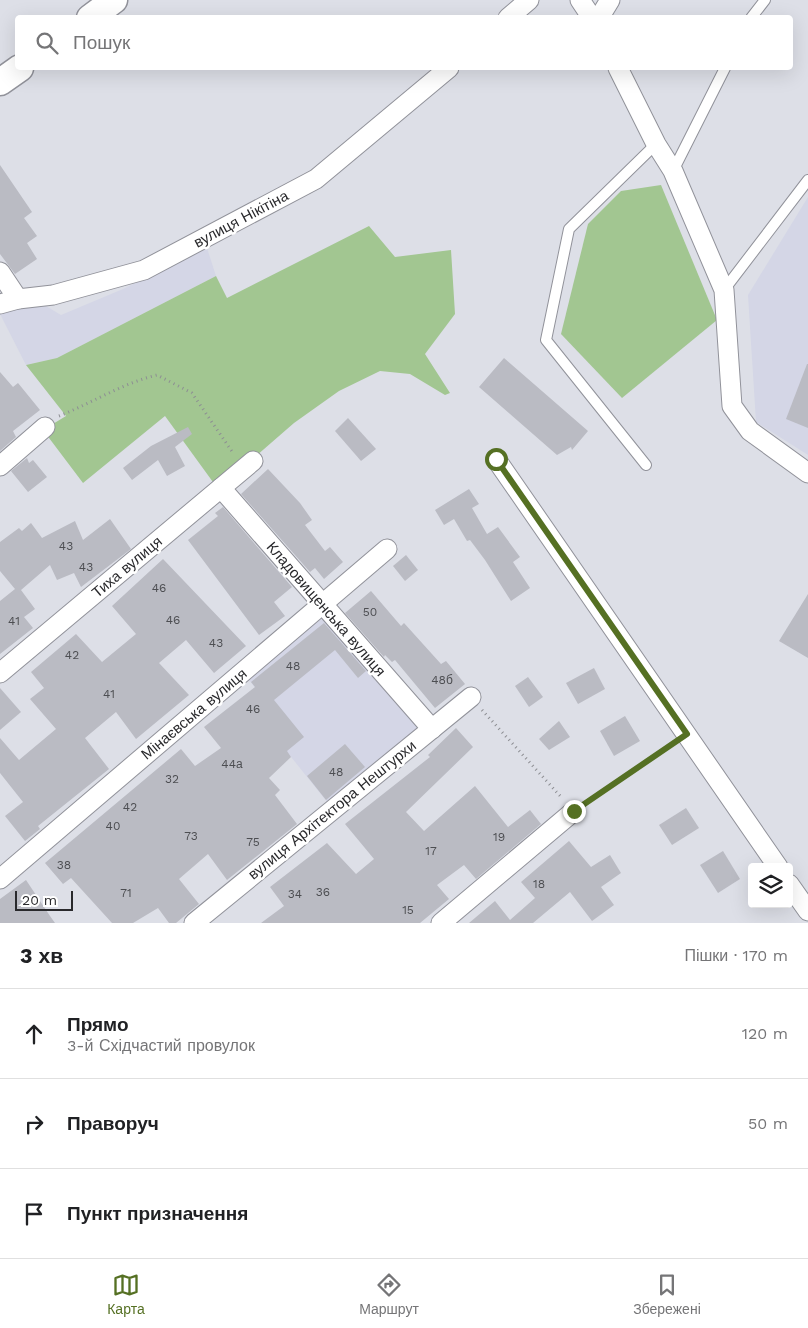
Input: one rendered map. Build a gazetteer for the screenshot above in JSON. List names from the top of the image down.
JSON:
{
  "streets": {
    "street": [
      "вулиця Нікітіна",
      "Тиха вулиця",
      "Кладовищенська вулиця",
      "Мінаєвська вулиця",
      "вулиця Архітектора Нештурхи"
    ]
  },
  "crossings": [
    ["Тиха вулиця", "Кладовищенська вулиця"],
    ["Кладовищенська вулиця", "Мінаєвська вулиця"],
    ["Кладовищенська вулиця", "вулиця Архітектора Нештурхи"]
  ],
  "house_numbers": [
    "43",
    "43",
    "46",
    "50",
    "46",
    "41",
    "43",
    "42",
    "48",
    "48б",
    "41",
    "46",
    "44а",
    "48",
    "32",
    "42",
    "40",
    "73",
    "19",
    "75",
    "17",
    "38",
    "18",
    "36",
    "71",
    "34",
    "15"
  ],
  "scale_bar": "20 m",
  "page": {
    "search": "Пошук",
    "scale": "20 m",
    "heading": ["3 хв", "Пішки · 170 m"],
    "list": [
      ["Прямо", "3-й Східчастий провулок", "120 m"],
      ["Праворуч", "50 m"],
      "Пункт призначення"
    ],
    "nav": ["Карта", "Маршрут", "Збережені"]
  }
}
